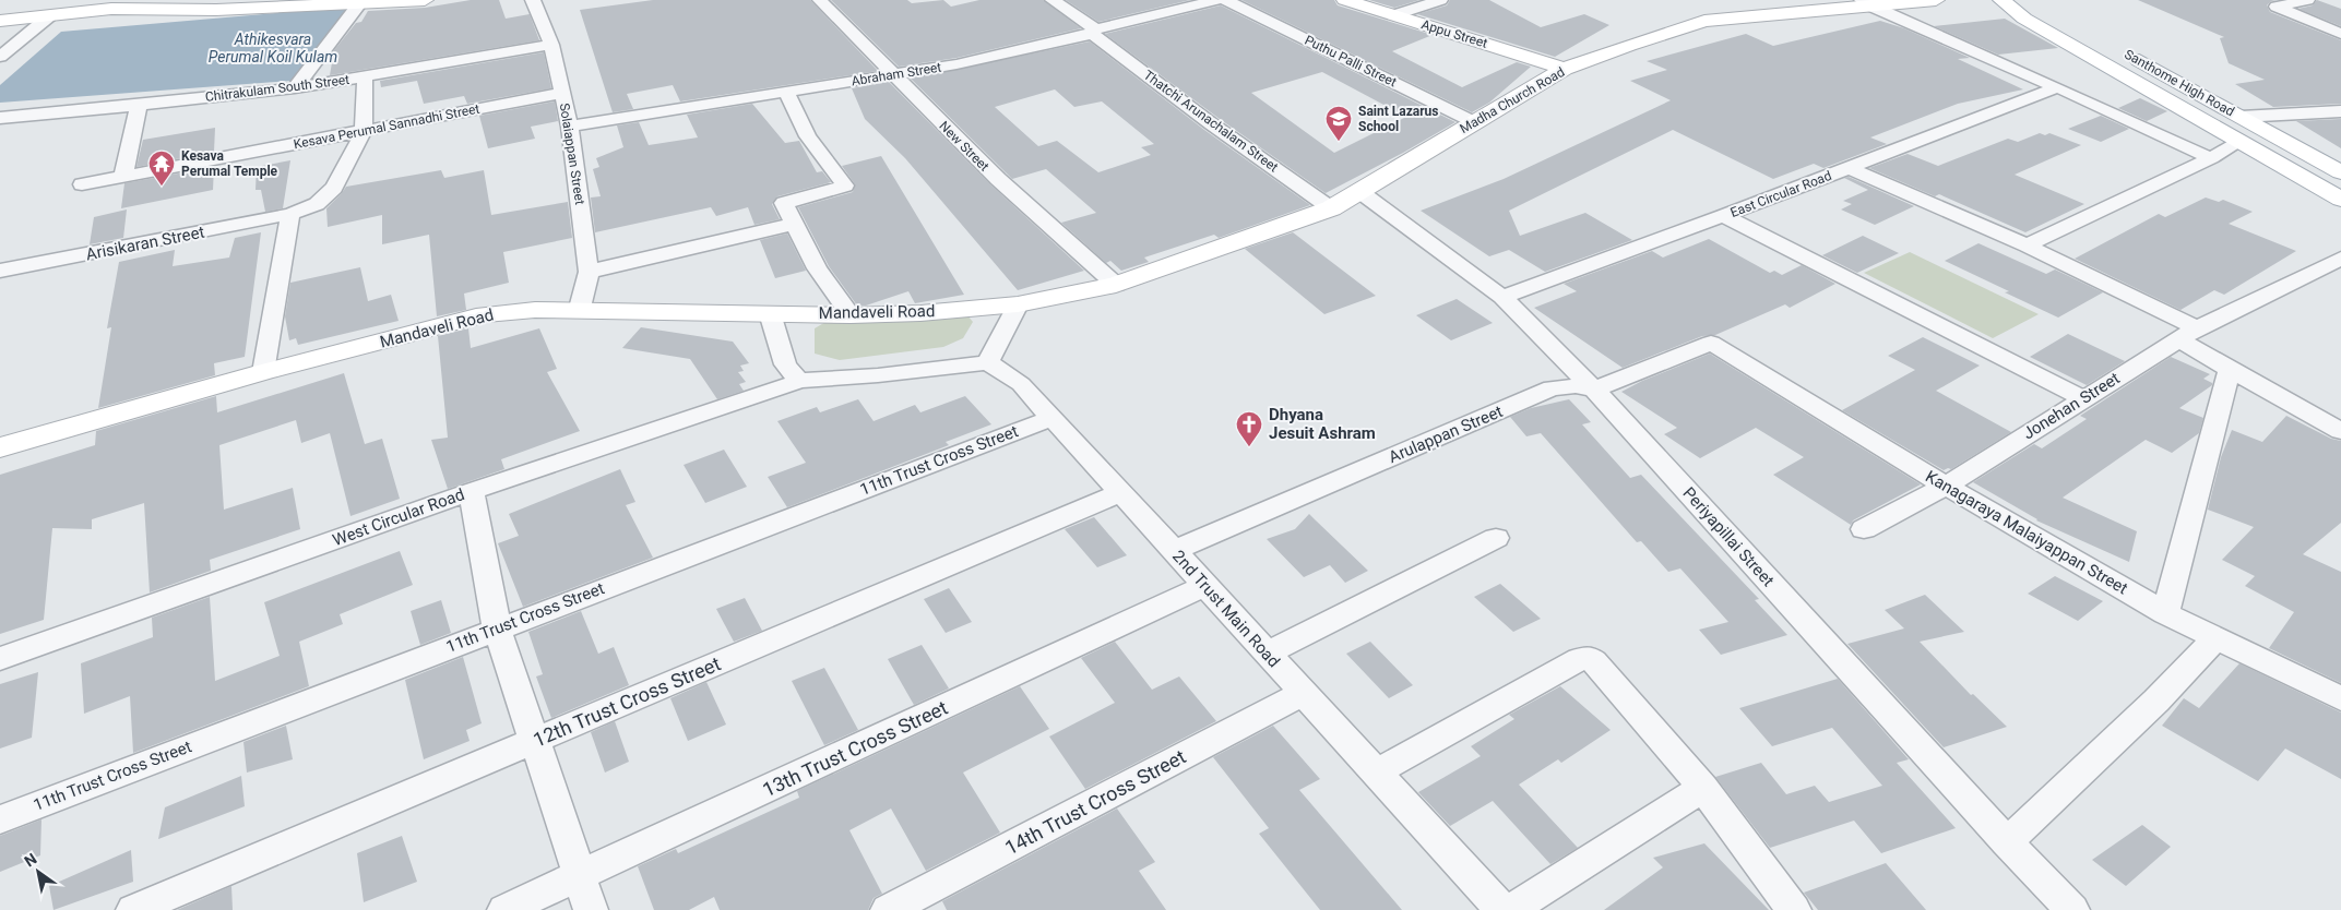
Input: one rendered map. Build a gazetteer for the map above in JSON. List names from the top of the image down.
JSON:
{
  "streets": {
    "street": [
      "Appu Street",
      "Puthu Palli Street",
      "Abraham Street",
      "Santhome High Road",
      "Chitrakulam South Street",
      "Madha Church Road",
      "Thatchi Arunachalam Street",
      "Kesava Perumal Sannadhi Street",
      "New Street",
      "Solaiappan Street",
      "East Circular Road",
      "Arisikaran Street",
      "Mandaveli Road",
      "Jonehan Street",
      "Arulappan Street",
      "11th Trust Cross Street",
      "West Circular Road",
      "Kanagaraya Malaiyappan Street",
      "Periyapillai Street",
      "2nd Trust Main Road",
      "12th Trust Cross Street",
      "13th Trust Cross Street",
      "14th Trust Cross Street"
    ]
  },
  "crossings": [
    ["Appu Street", "Madha Church Road"],
    ["Puthu Palli Street", "Madha Church Road"],
    ["Abraham Street", "Thatchi Arunachalam Street"],
    ["Abraham Street", "New Street"],
    ["Abraham Street", "Solaiappan Street"],
    ["Chitrakulam South Street", "Solaiappan Street"],
    ["Madha Church Road", "Thatchi Arunachalam Street"],
    ["Madha Church Road", "New Street"],
    ["Madha Church Road", "Mandaveli Road"],
    ["Madha Church Road", "Periyapillai Street"],
    ["Kesava Perumal Sannadhi Street", "Solaiappan Street"],
    ["Kesava Perumal Sannadhi Street", "Arisikaran Street"],
    ["Solaiappan Street", "Mandaveli Road"],
    ["East Circular Road", "Periyapillai Street"],
    ["Jonehan Street", "Kanagaraya Malaiyappan Street"],
    ["Arulappan Street", "Kanagaraya Malaiyappan Street"],
    ["Arulappan Street", "Periyapillai Street"],
    ["Arulappan Street", "2nd Trust Main Road"],
    ["11th Trust Cross Street", "2nd Trust Main Road"],
    ["West Circular Road", "2nd Trust Main Road"],
    ["2nd Trust Main Road", "12th Trust Cross Street"],
    ["2nd Trust Main Road", "13th Trust Cross Street"],
    ["2nd Trust Main Road", "14th Trust Cross Street"]
  ],
  "water": ["Athikesvara Perumal Koil Kulam"],
  "places": {
    "school or university": ["Saint Lazarus School"],
    "temple": ["Kesava Perumal Temple"],
    "church": ["Dhyana Jesuit Ashram"]
  },
  "north": "top left"
}
